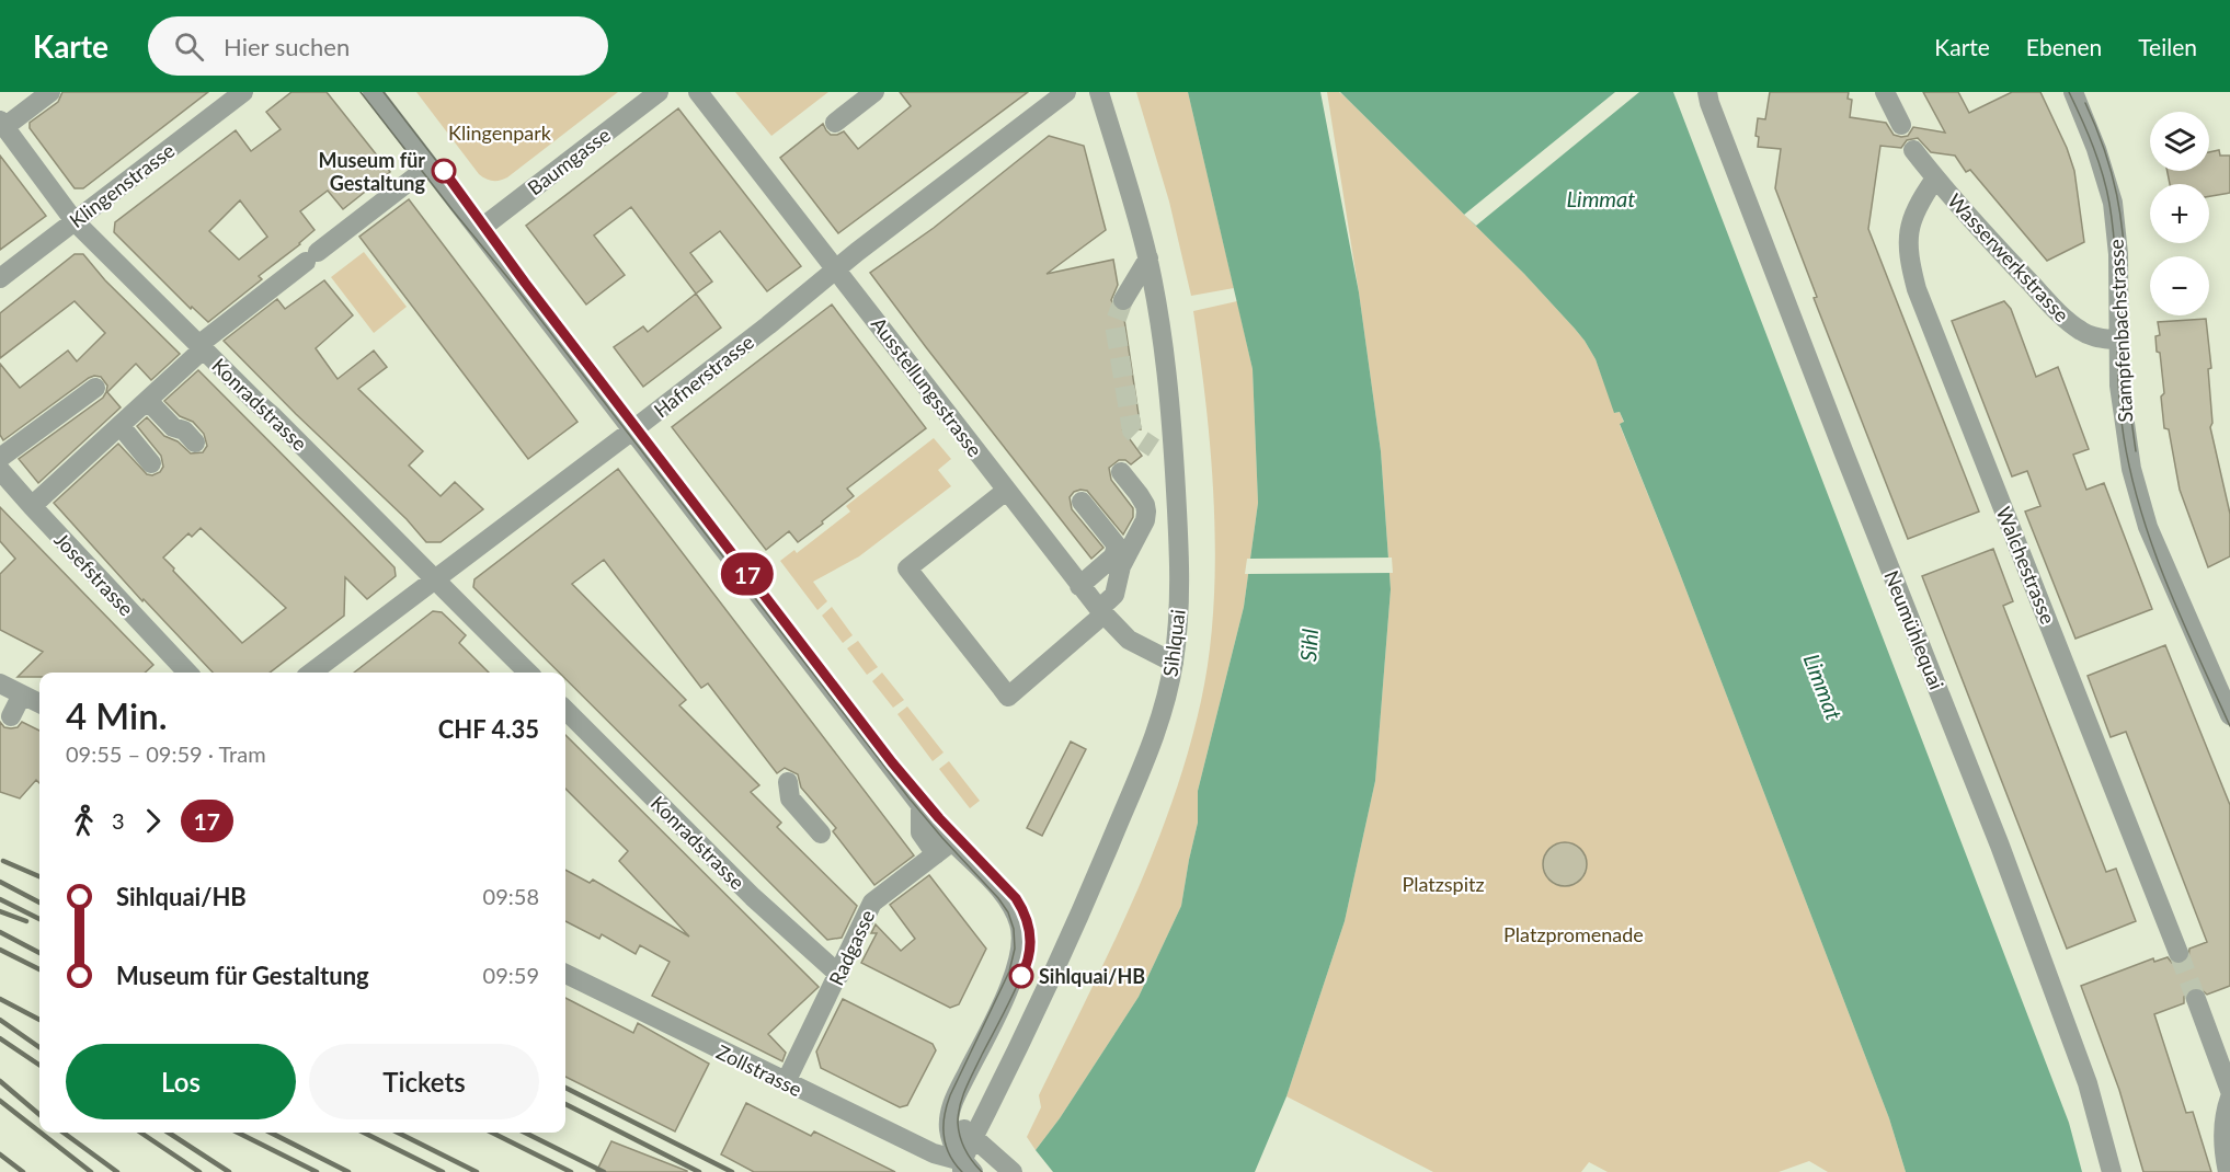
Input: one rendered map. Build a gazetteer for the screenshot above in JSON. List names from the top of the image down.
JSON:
{
  "streets": {
    "street": [
      "Baumgasse",
      "Klingenstrasse",
      "Wasserwerkstrasse",
      "Stampfenbachstrasse",
      "Hafnerstrasse",
      "Ausstellungsstrasse",
      "Konradstrasse",
      "Walchestrasse",
      "Josefstrasse",
      "Neumühlequai",
      "Sihlquai",
      "Radgasse",
      "Zollstrasse"
    ]
  },
  "crossings": [
    ["Klingenstrasse", "Konradstrasse"],
    ["Wasserwerkstrasse", "Stampfenbachstrasse"],
    ["Wasserwerkstrasse", "Walchestrasse"],
    ["Hafnerstrasse", "Ausstellungsstrasse"],
    ["Hafnerstrasse", "Konradstrasse"],
    ["Ausstellungsstrasse", "Sihlquai"],
    ["Konradstrasse", "Radgasse"],
    ["Sihlquai", "Zollstrasse"],
    ["Radgasse", "Zollstrasse"]
  ],
  "water": ["Limmat", "Sihl"],
  "parks": ["Klingenpark", "Platzspitz", "Platzpromenade"],
  "places": ["Museum für Gestaltung", "Sihlquai/HB"],
  "lines": ["tram line 17"],
  "page": {
    "header": "Karte",
    "search": "Hier suchen",
    "nav": ["Karte", "Ebenen", "Teilen"],
    "on_map": "17",
    "map_buttons": ["+", "−"],
    "heading": ["4 Min.", "09:55 – 09:59 · Tram", "CHF 4.35"],
    "legs": ["3", "17"],
    "list": [
      {
        "name": "Sihlquai/HB",
        "value": "09:58"
      },
      {
        "name": "Museum für Gestaltung",
        "value": "09:59"
      }
    ],
    "buttons": ["Los", "Tickets"]
  }
}
